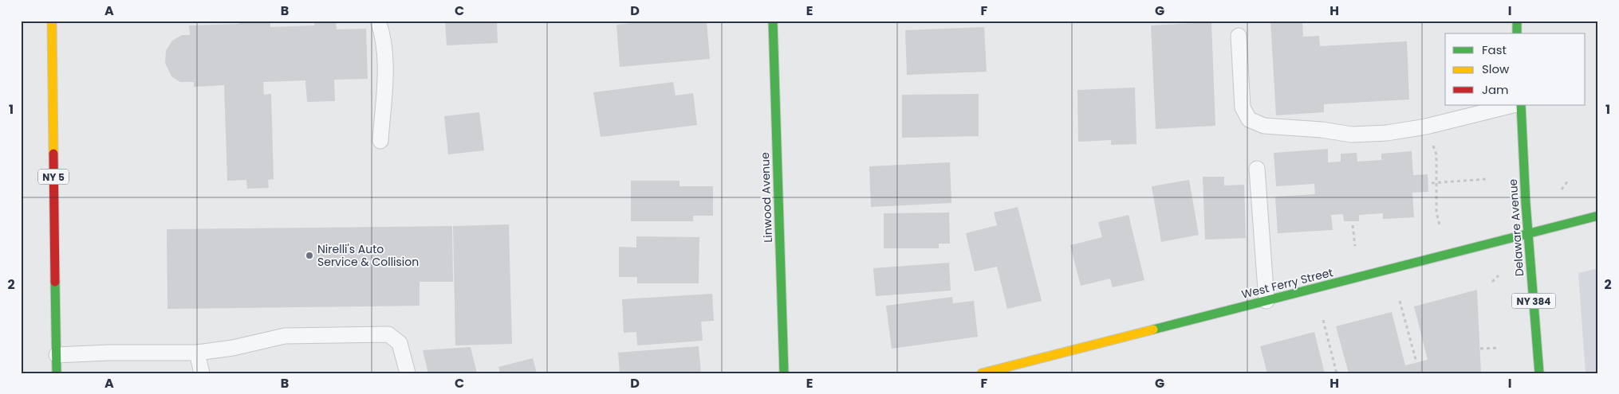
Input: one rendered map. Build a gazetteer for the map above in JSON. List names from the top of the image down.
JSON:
{
  "streets": {
    "street": [
      "NY 5",
      "Linwood Avenue",
      "Delaware Avenue",
      "West Ferry Street",
      "NY 384"
    ]
  },
  "crossings": [
    ["Delaware Avenue", "West Ferry Street"]
  ],
  "places": ["Nirelli's Auto Service & Collision"],
  "legend": ["Fast", "Slow", "Jam"],
  "grid": {
    "columns": [
      "A",
      "B",
      "C",
      "D",
      "E",
      "F",
      "G",
      "H",
      "I"
    ],
    "rows": ["1", "2"]
  }
}
